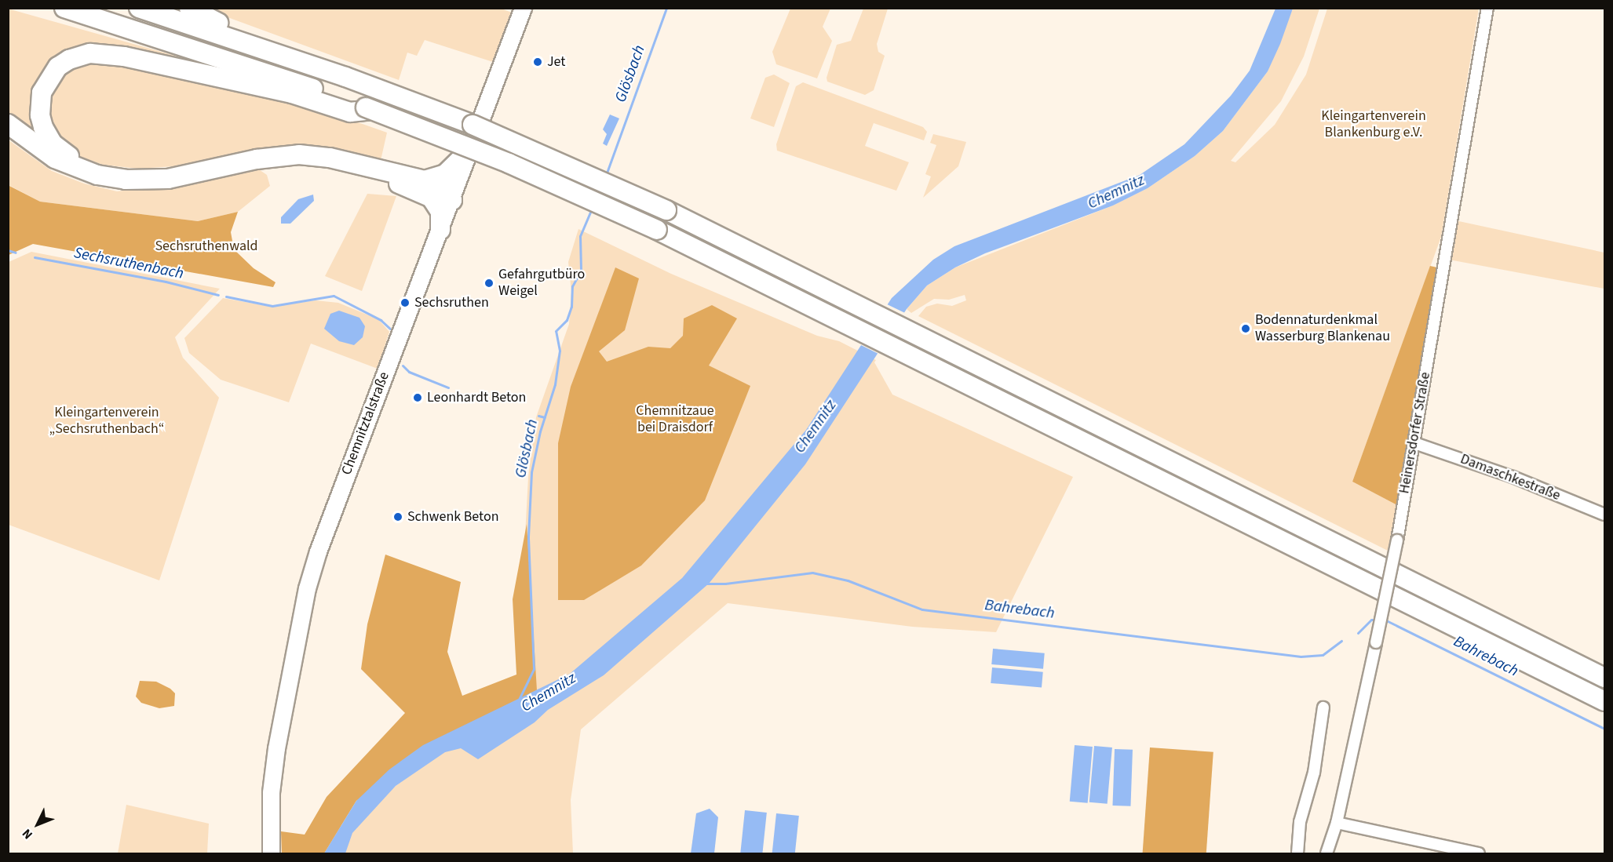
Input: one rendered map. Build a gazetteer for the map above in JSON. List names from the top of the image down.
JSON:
{
  "streets": {
    "main road": ["Chemnitztalstraße"],
    "street": ["Heinersdorfer Straße", "Damaschkestraße"]
  },
  "crossings": [
    ["Heinersdorfer Straße", "Damaschkestraße"]
  ],
  "water": [
    "Glösbach",
    "Chemnitz",
    "Sechsruthenbach",
    "Bahrebach"
  ],
  "parks": [
    "Kleingartenverein Blankenburg e.V.",
    "Sechsruthenwald",
    "Chemnitzaue bei Draisdorf",
    "Kleingartenverein „Sechsruthenbach“"
  ],
  "places": [
    "Jet",
    "Gefahrgutbüro Weigel",
    "Sechsruthen",
    "Bodennaturdenkmal Wasserburg Blankenau",
    "Leonhardt Beton",
    "Schwenk Beton"
  ],
  "north": "bottom left"
}
